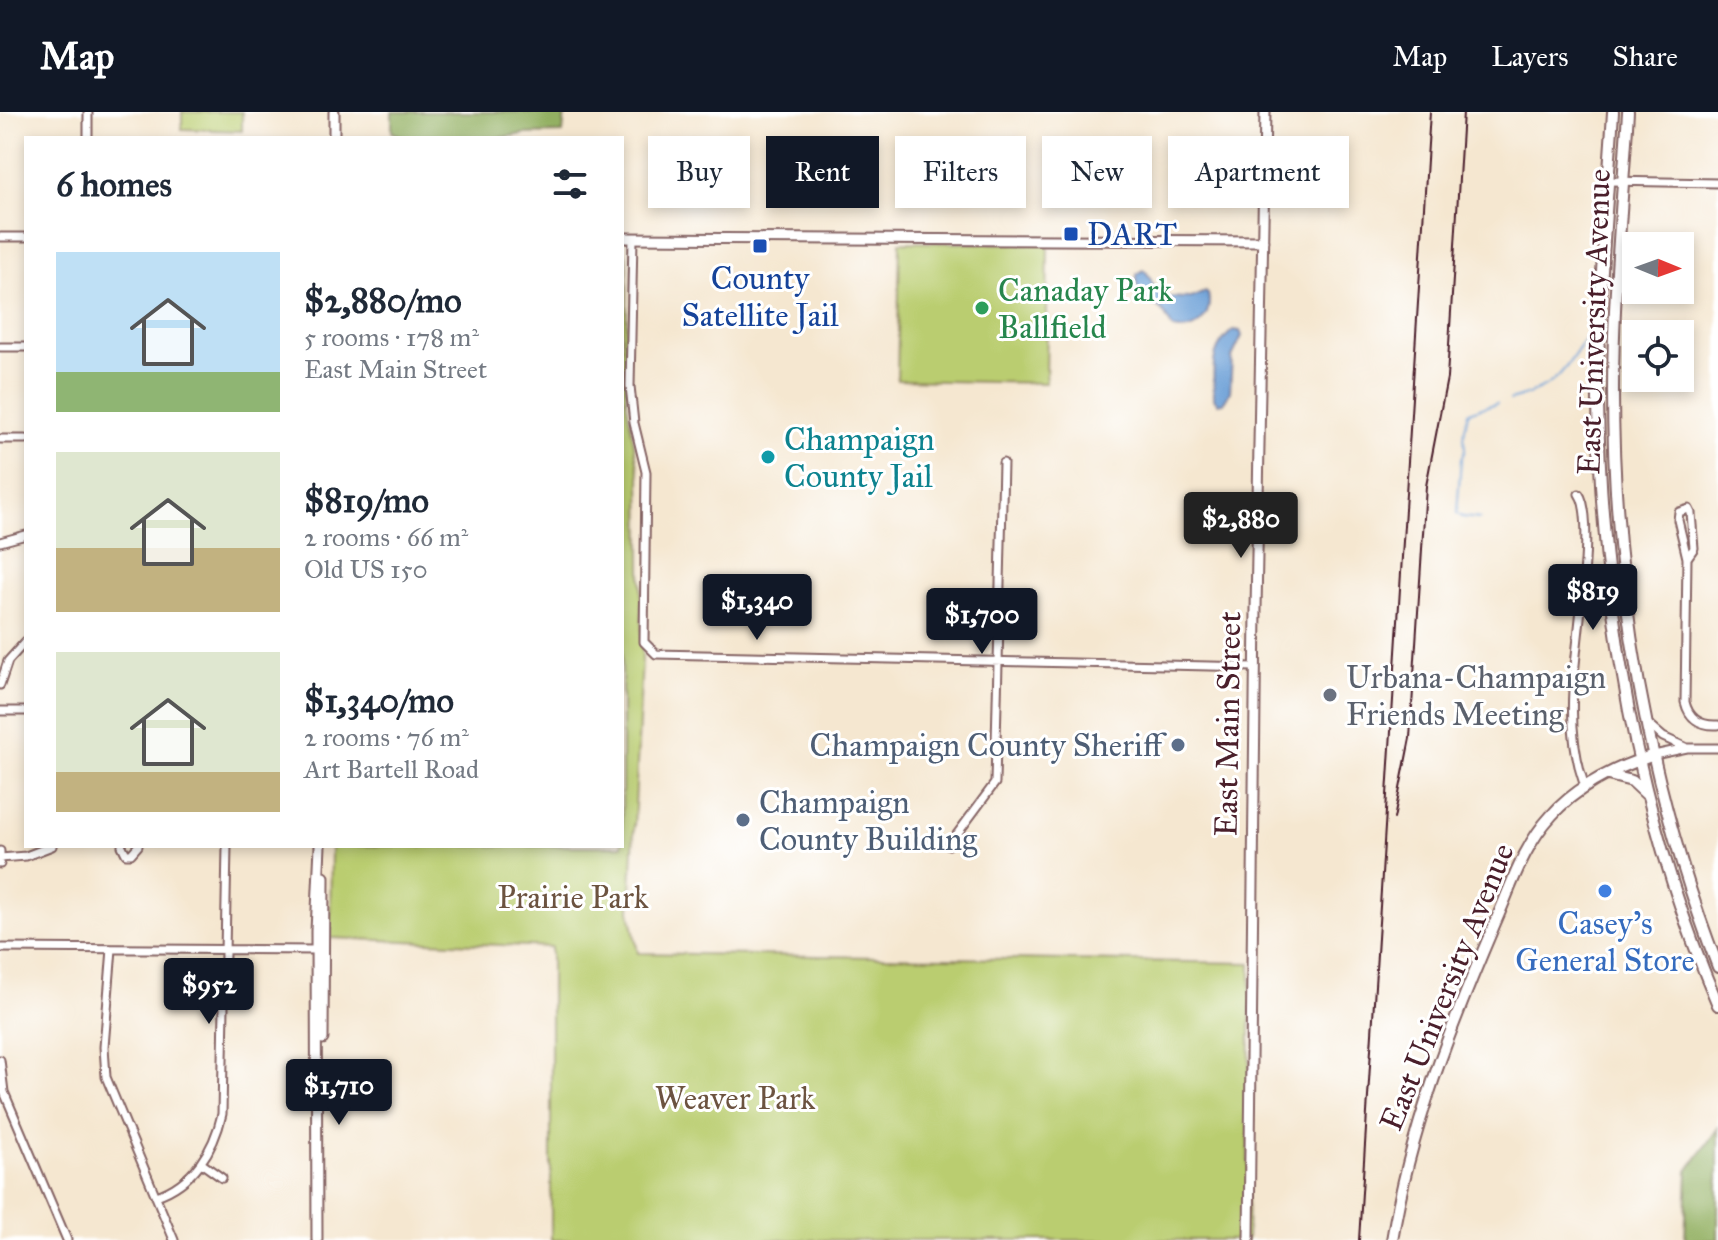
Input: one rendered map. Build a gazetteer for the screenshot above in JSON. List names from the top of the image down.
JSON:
{
  "streets": {
    "main road": ["East University Avenue", "East Main Street"]
  },
  "parks": ["Prairie Park", "Weaver Park"],
  "places": {
    "transit": ["DART", "County Satellite Jail"],
    "other": [
      "Canaday Park Ballfield",
      "Champaign County Jail",
      "Urbana-Champaign Friends Meeting",
      "Champaign County Sheriff",
      "Champaign County Building",
      "Casey's General Store"
    ]
  },
  "north": "right",
  "page": {
    "header": "Map",
    "nav": ["Map", "Layers", "Share"],
    "chip": [
      "Buy",
      "Rent",
      "Filters",
      "New",
      "Apartment"
    ],
    "heading": "6 homes",
    "list": [
      {
        "name": "$2,880/mo",
        "note": "5 rooms · 178 m² · East Main Street"
      },
      {
        "name": "$819/mo",
        "note": "2 rooms · 66 m² · Old US 150"
      },
      {
        "name": "$1,340/mo",
        "note": "2 rooms · 76 m² · Art Bartell Road"
      }
    ],
    "price": [
      "$2,880",
      "$819",
      "$1,340",
      "$1,700",
      "$952",
      "$1,710"
    ]
  }
}
